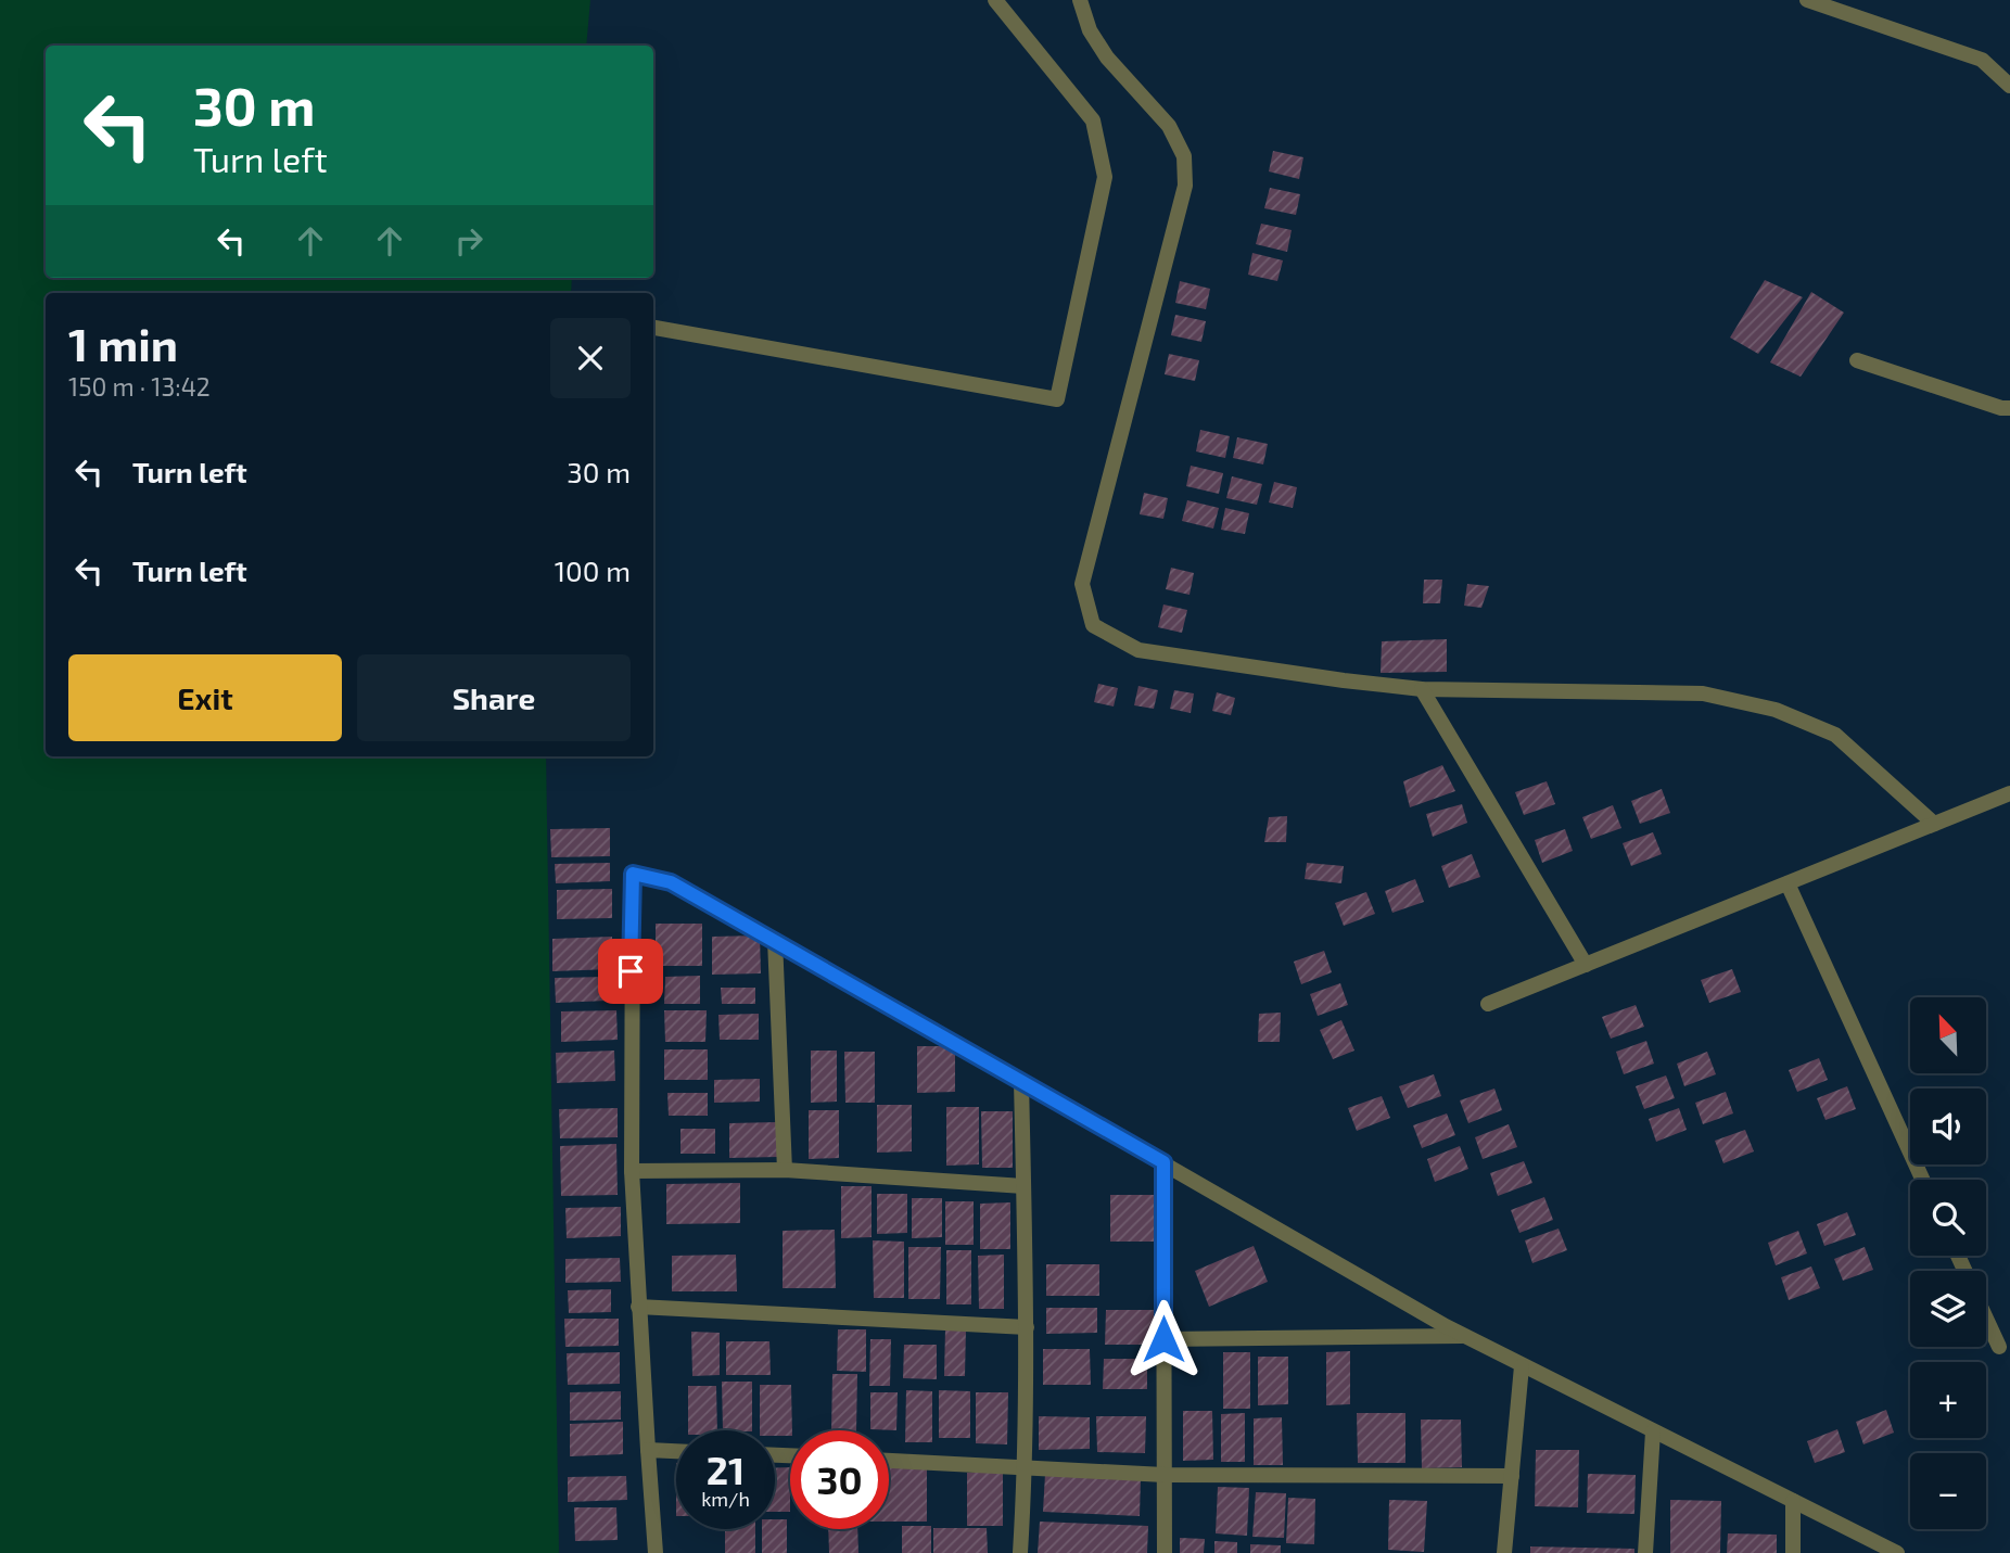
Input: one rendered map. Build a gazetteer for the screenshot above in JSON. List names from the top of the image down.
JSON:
{
  "north": "top left",
  "page": {
    "turn": ["30 m", "Turn left"],
    "heading": ["1 min", "150 m · 13:42"],
    "list": [
      {
        "name": "Turn left",
        "value": "30 m"
      },
      {
        "name": "Turn left",
        "value": "100 m"
      }
    ],
    "buttons": ["Exit", "Share"],
    "map_buttons": ["+", "−"],
    "speed": "21 km/h",
    "limit": "30"
  }
}
